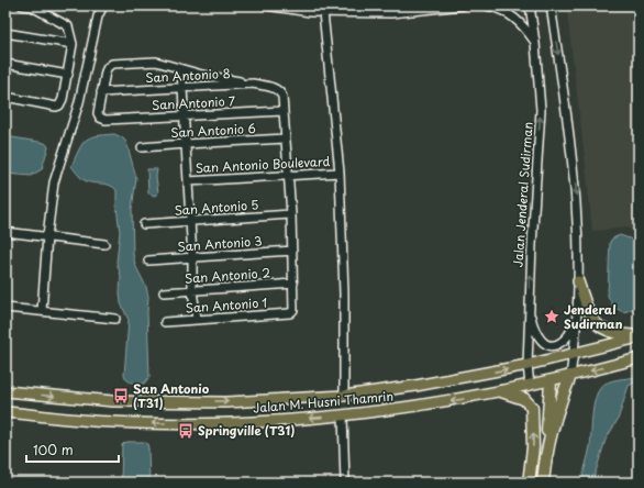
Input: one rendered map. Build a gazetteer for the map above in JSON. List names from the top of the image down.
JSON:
{
  "streets": {
    "main road": ["Jalan M. Husni Thamrin"],
    "street": [
      "San Antonio 8",
      "San Antonio 7",
      "San Antonio 6",
      "San Antonio Boulevard",
      "Jalan Jenderal Sudirman",
      "San Antonio 5",
      "San Antonio 3",
      "San Antonio 2",
      "San Antonio 1"
    ]
  },
  "crossings": [
    ["San Antonio 8", "San Antonio 7"],
    ["Jalan Jenderal Sudirman", "Jalan M. Husni Thamrin"],
    ["San Antonio 2", "San Antonio 1"]
  ],
  "places": {
    "place": ["Jenderal Sudirman"],
    "bus stop": ["San Antonio (T31)", "Springville (T31)"]
  },
  "scale_bar": "100 m"
}
